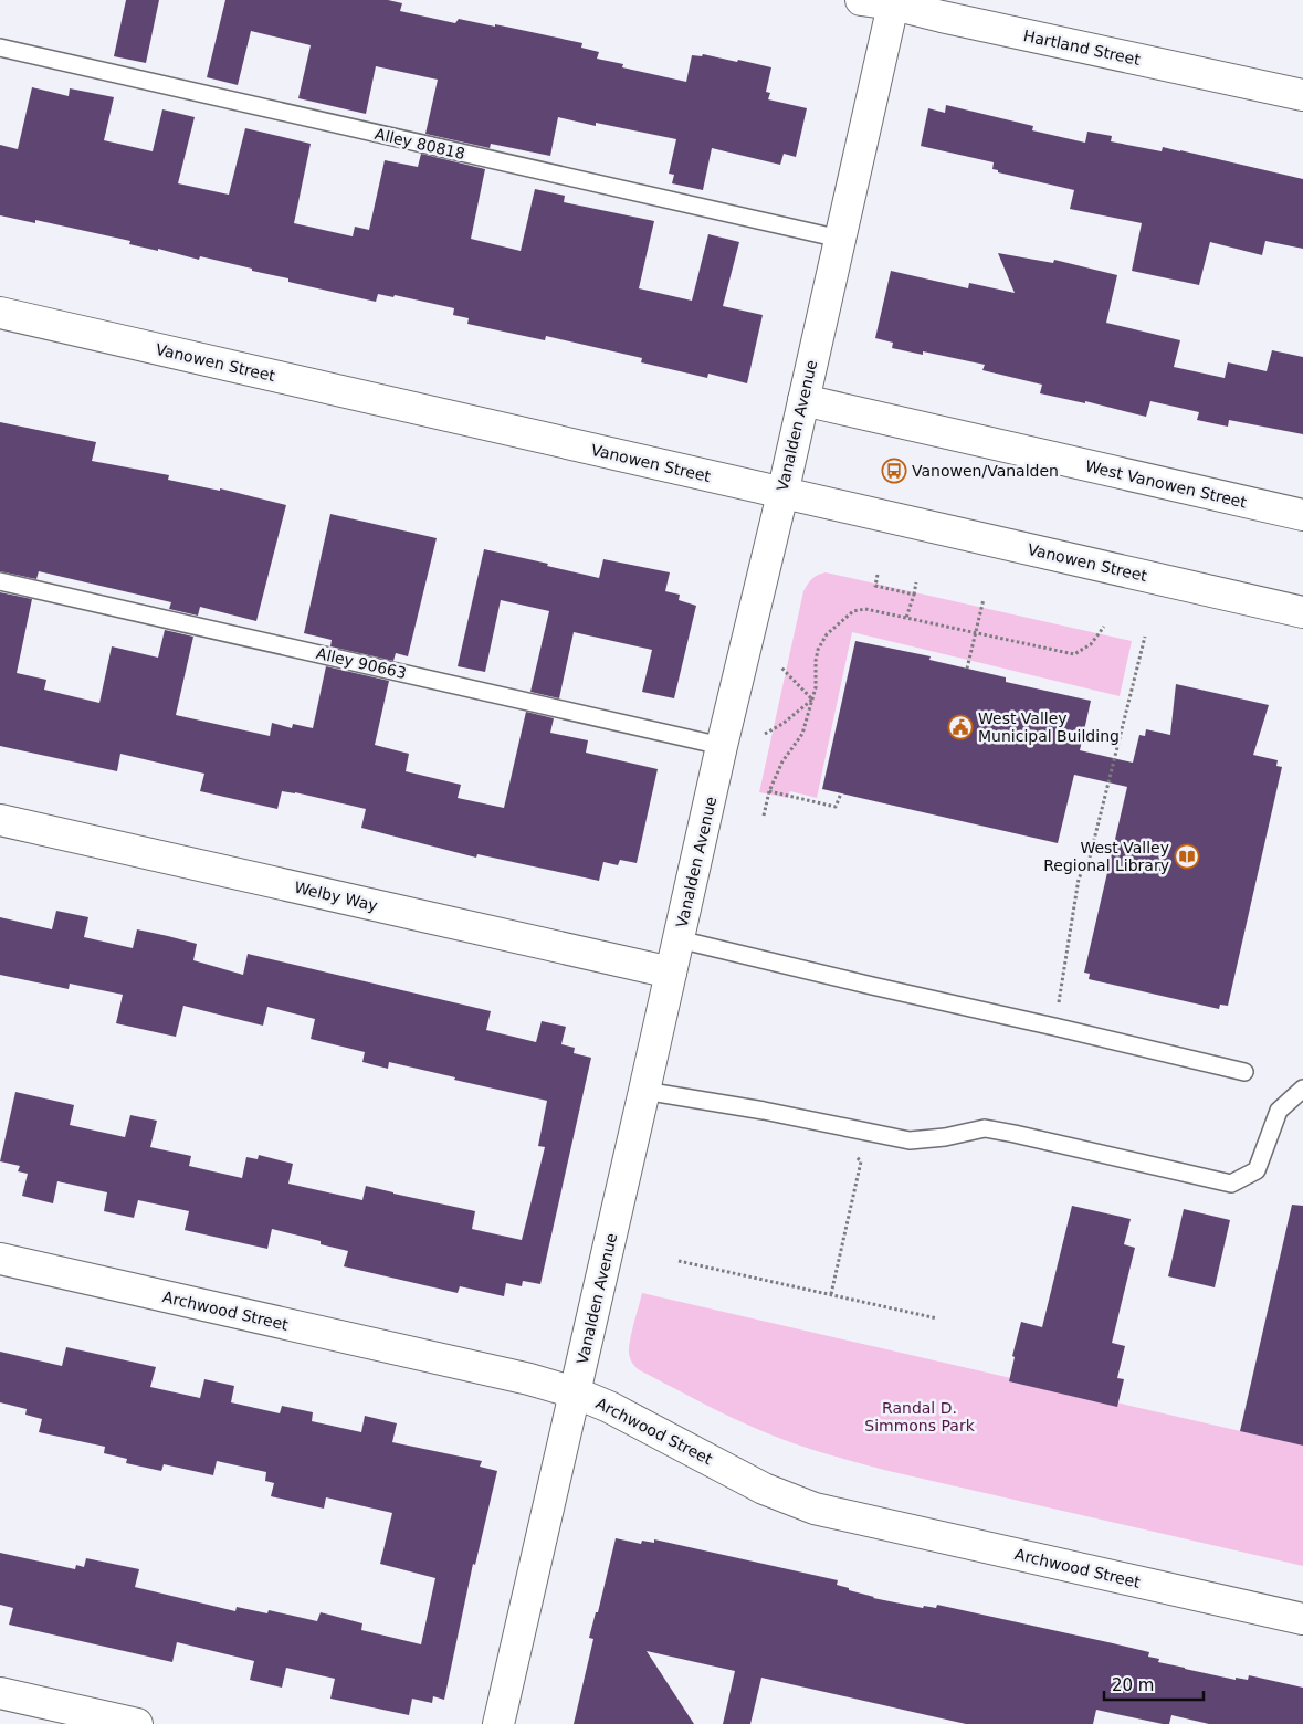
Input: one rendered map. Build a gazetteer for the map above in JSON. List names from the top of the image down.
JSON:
{
  "streets": {
    "street": [
      "Hartland Street",
      "Vanowen Street",
      "Vanalden Avenue",
      "West Vanowen Street",
      "Welby Way",
      "Archwood Street"
    ],
    "lane": ["Alley 80818", "Alley 90663"]
  },
  "crossings": [
    ["Hartland Street", "Vanalden Avenue"],
    ["Alley 80818", "Vanalden Avenue"],
    ["Vanowen Street", "Vanalden Avenue"],
    ["Vanalden Avenue", "West Vanowen Street"],
    ["Vanalden Avenue", "Alley 90663"],
    ["Vanalden Avenue", "Welby Way"],
    ["Vanalden Avenue", "Archwood Street"]
  ],
  "parks": ["Randal D. Simmons Park"],
  "places": {
    "bus stop": ["Vanowen/Vanalden"],
    "public building": ["West Valley Municipal Building"],
    "library": ["West Valley Regional Library"]
  },
  "scale_bar": "20 m"
}
